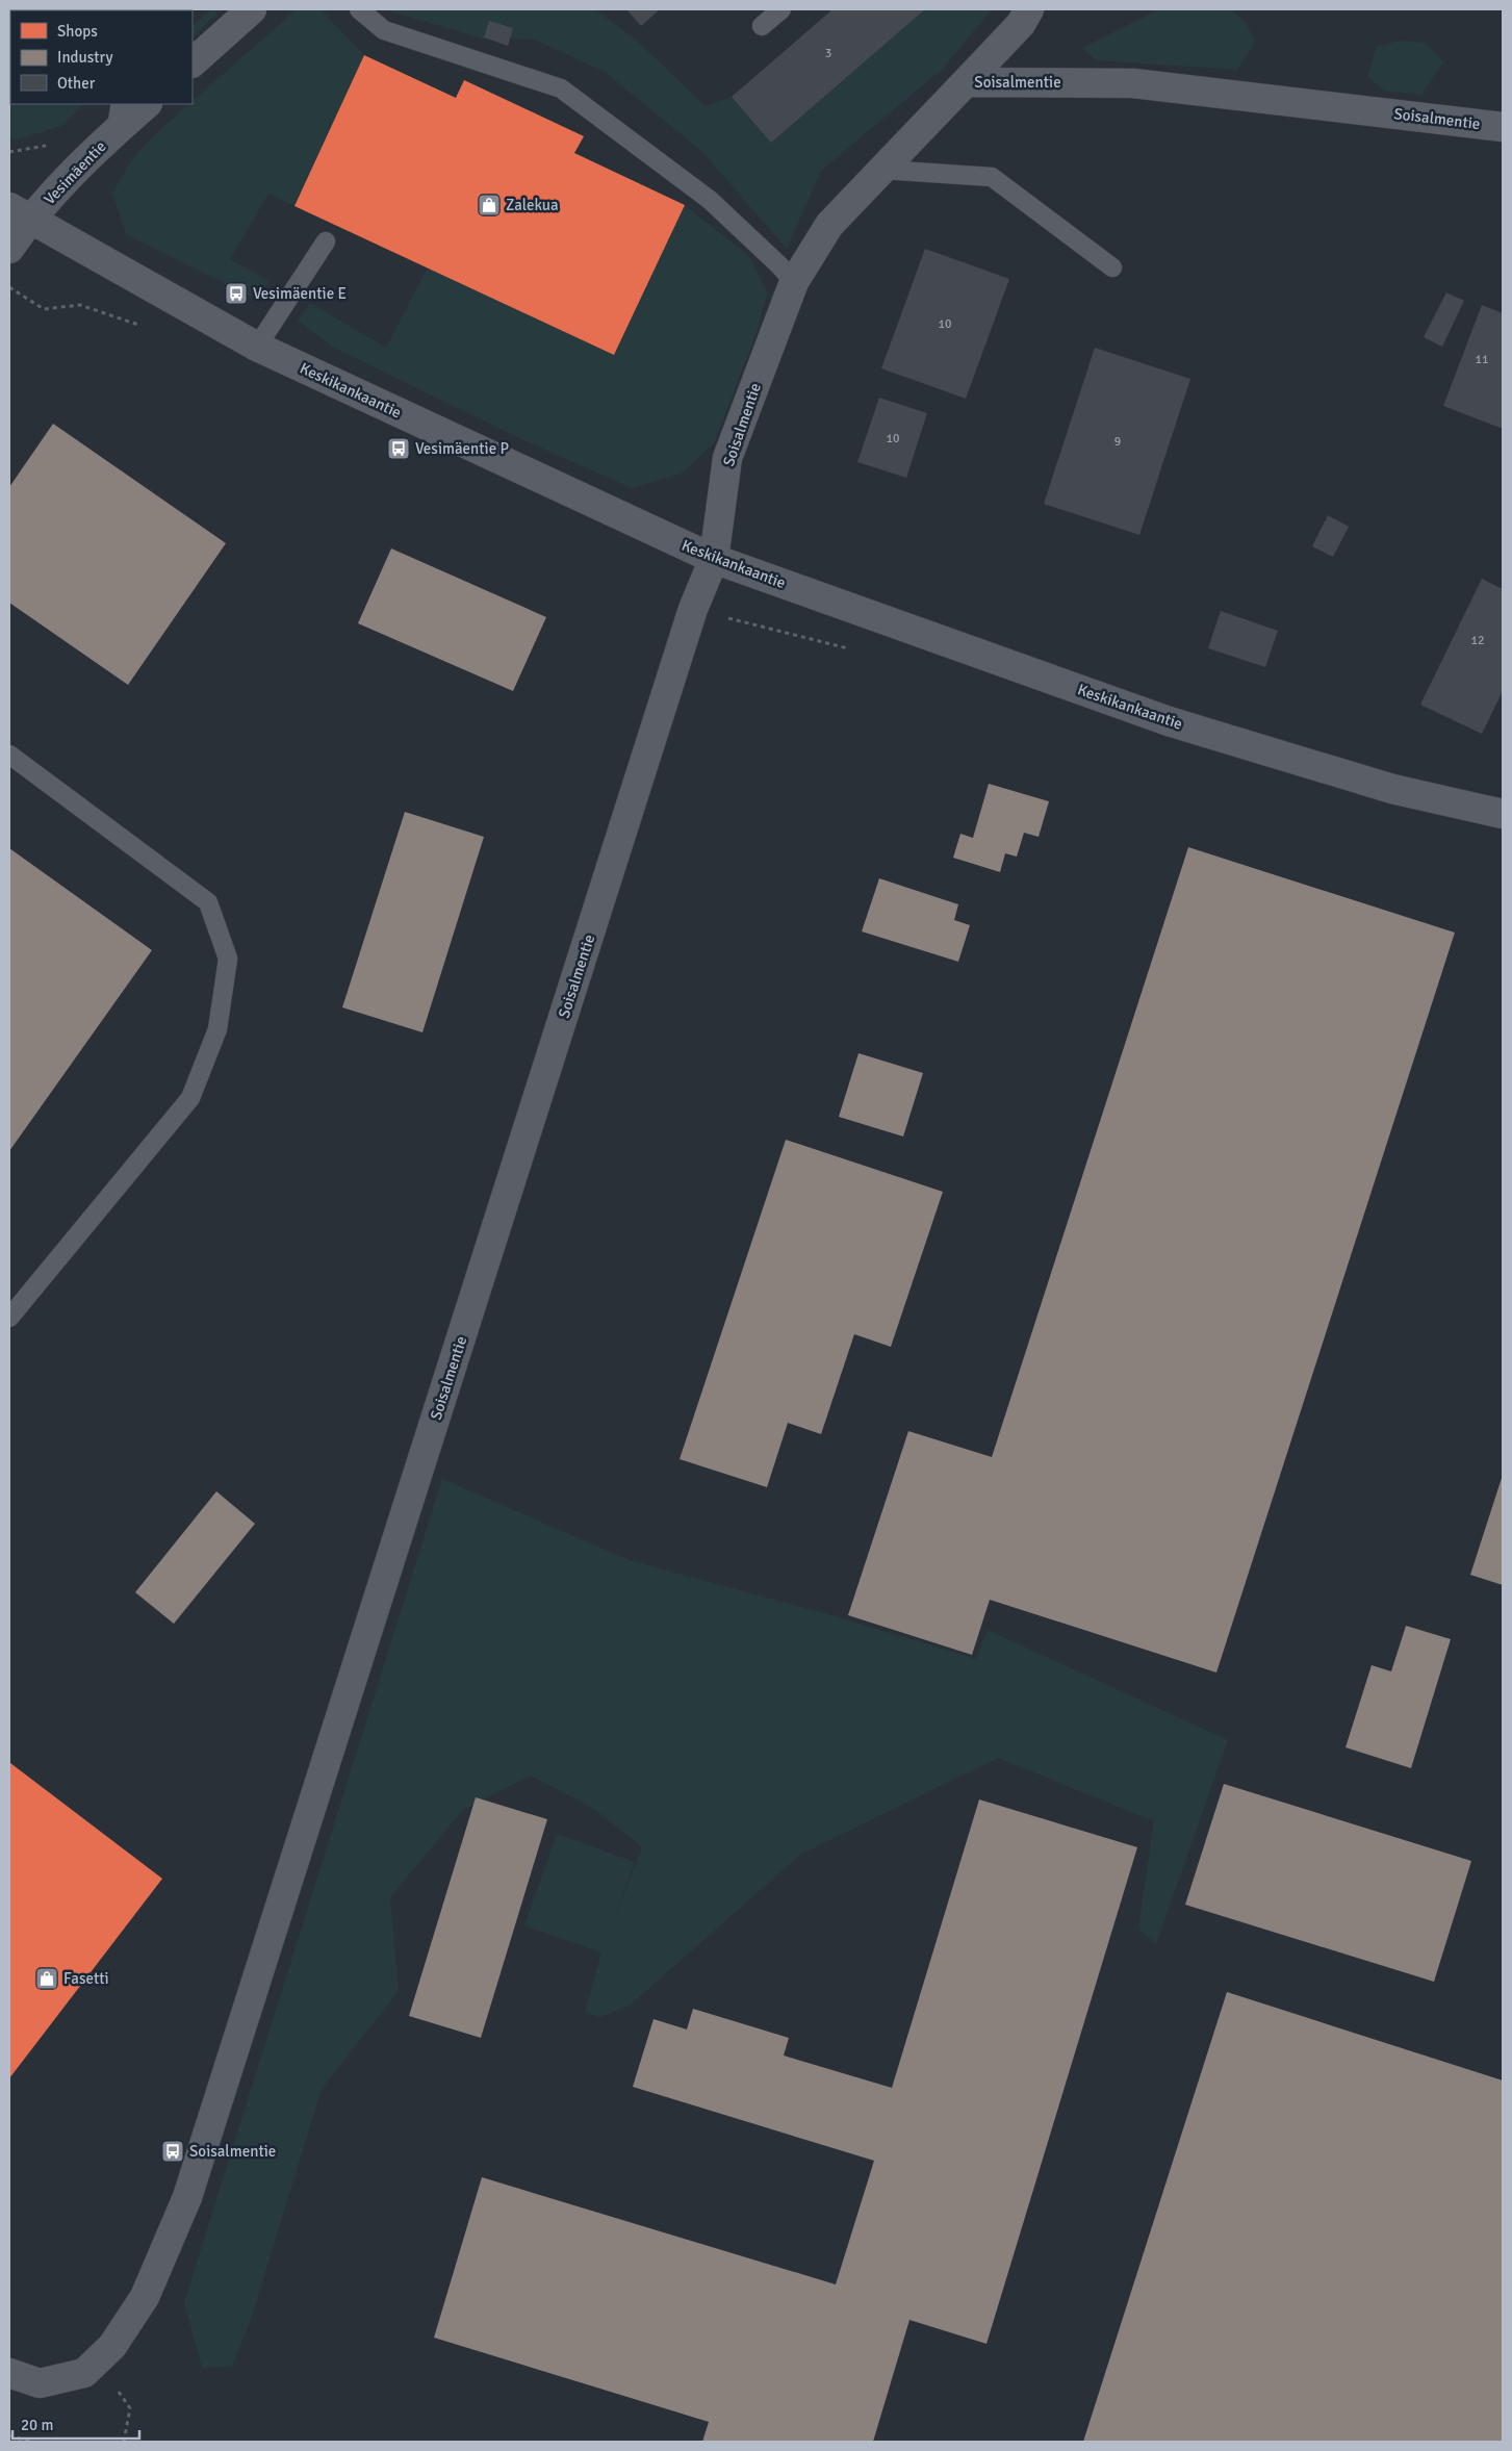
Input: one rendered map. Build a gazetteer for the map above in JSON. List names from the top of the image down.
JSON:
{
  "streets": {
    "street": ["Soisalmentie", "Vesimäentie", "Keskikankaantie"]
  },
  "crossings": [
    ["Soisalmentie", "Keskikankaantie"],
    ["Vesimäentie", "Keskikankaantie"]
  ],
  "places": {
    "shop": ["Zalekua", "Fasetti"],
    "bus stop": ["Vesimäentie E", "Vesimäentie P", "Soisalmentie"]
  },
  "house_numbers": [
    "3",
    "10",
    "11",
    "10",
    "9",
    "12"
  ],
  "legend": ["Shops", "Industry", "Other"],
  "scale_bar": "20 m"
}
